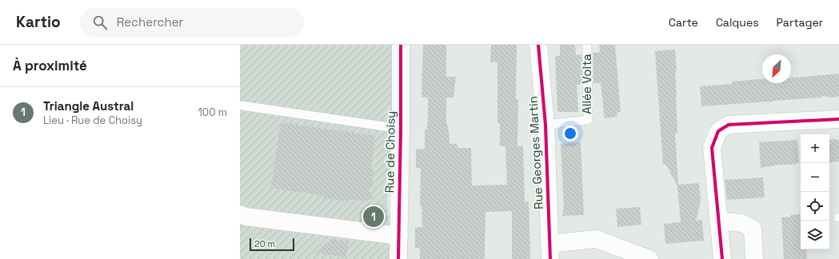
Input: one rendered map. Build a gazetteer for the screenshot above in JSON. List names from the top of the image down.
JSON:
{
  "streets": {
    "street": ["Rue de Choisy", "Rue Georges Martin"],
    "lane": ["Allée Volta"]
  },
  "crossings": [
    ["Allée Volta", "Rue Georges Martin"]
  ],
  "scale_bar": "20 m",
  "north": "bottom left",
  "page": {
    "header": "Kartio",
    "search": "Rechercher",
    "nav": ["Carte", "Calques", "Partager"],
    "heading": "À proximité",
    "list": [
      {
        "mark": "1",
        "name": "Triangle Austral",
        "note": "Lieu · Rue de Choisy",
        "value": "100 m"
      }
    ],
    "map_buttons": ["+", "−"],
    "pins": "1",
    "scale": "20 m"
  }
}
